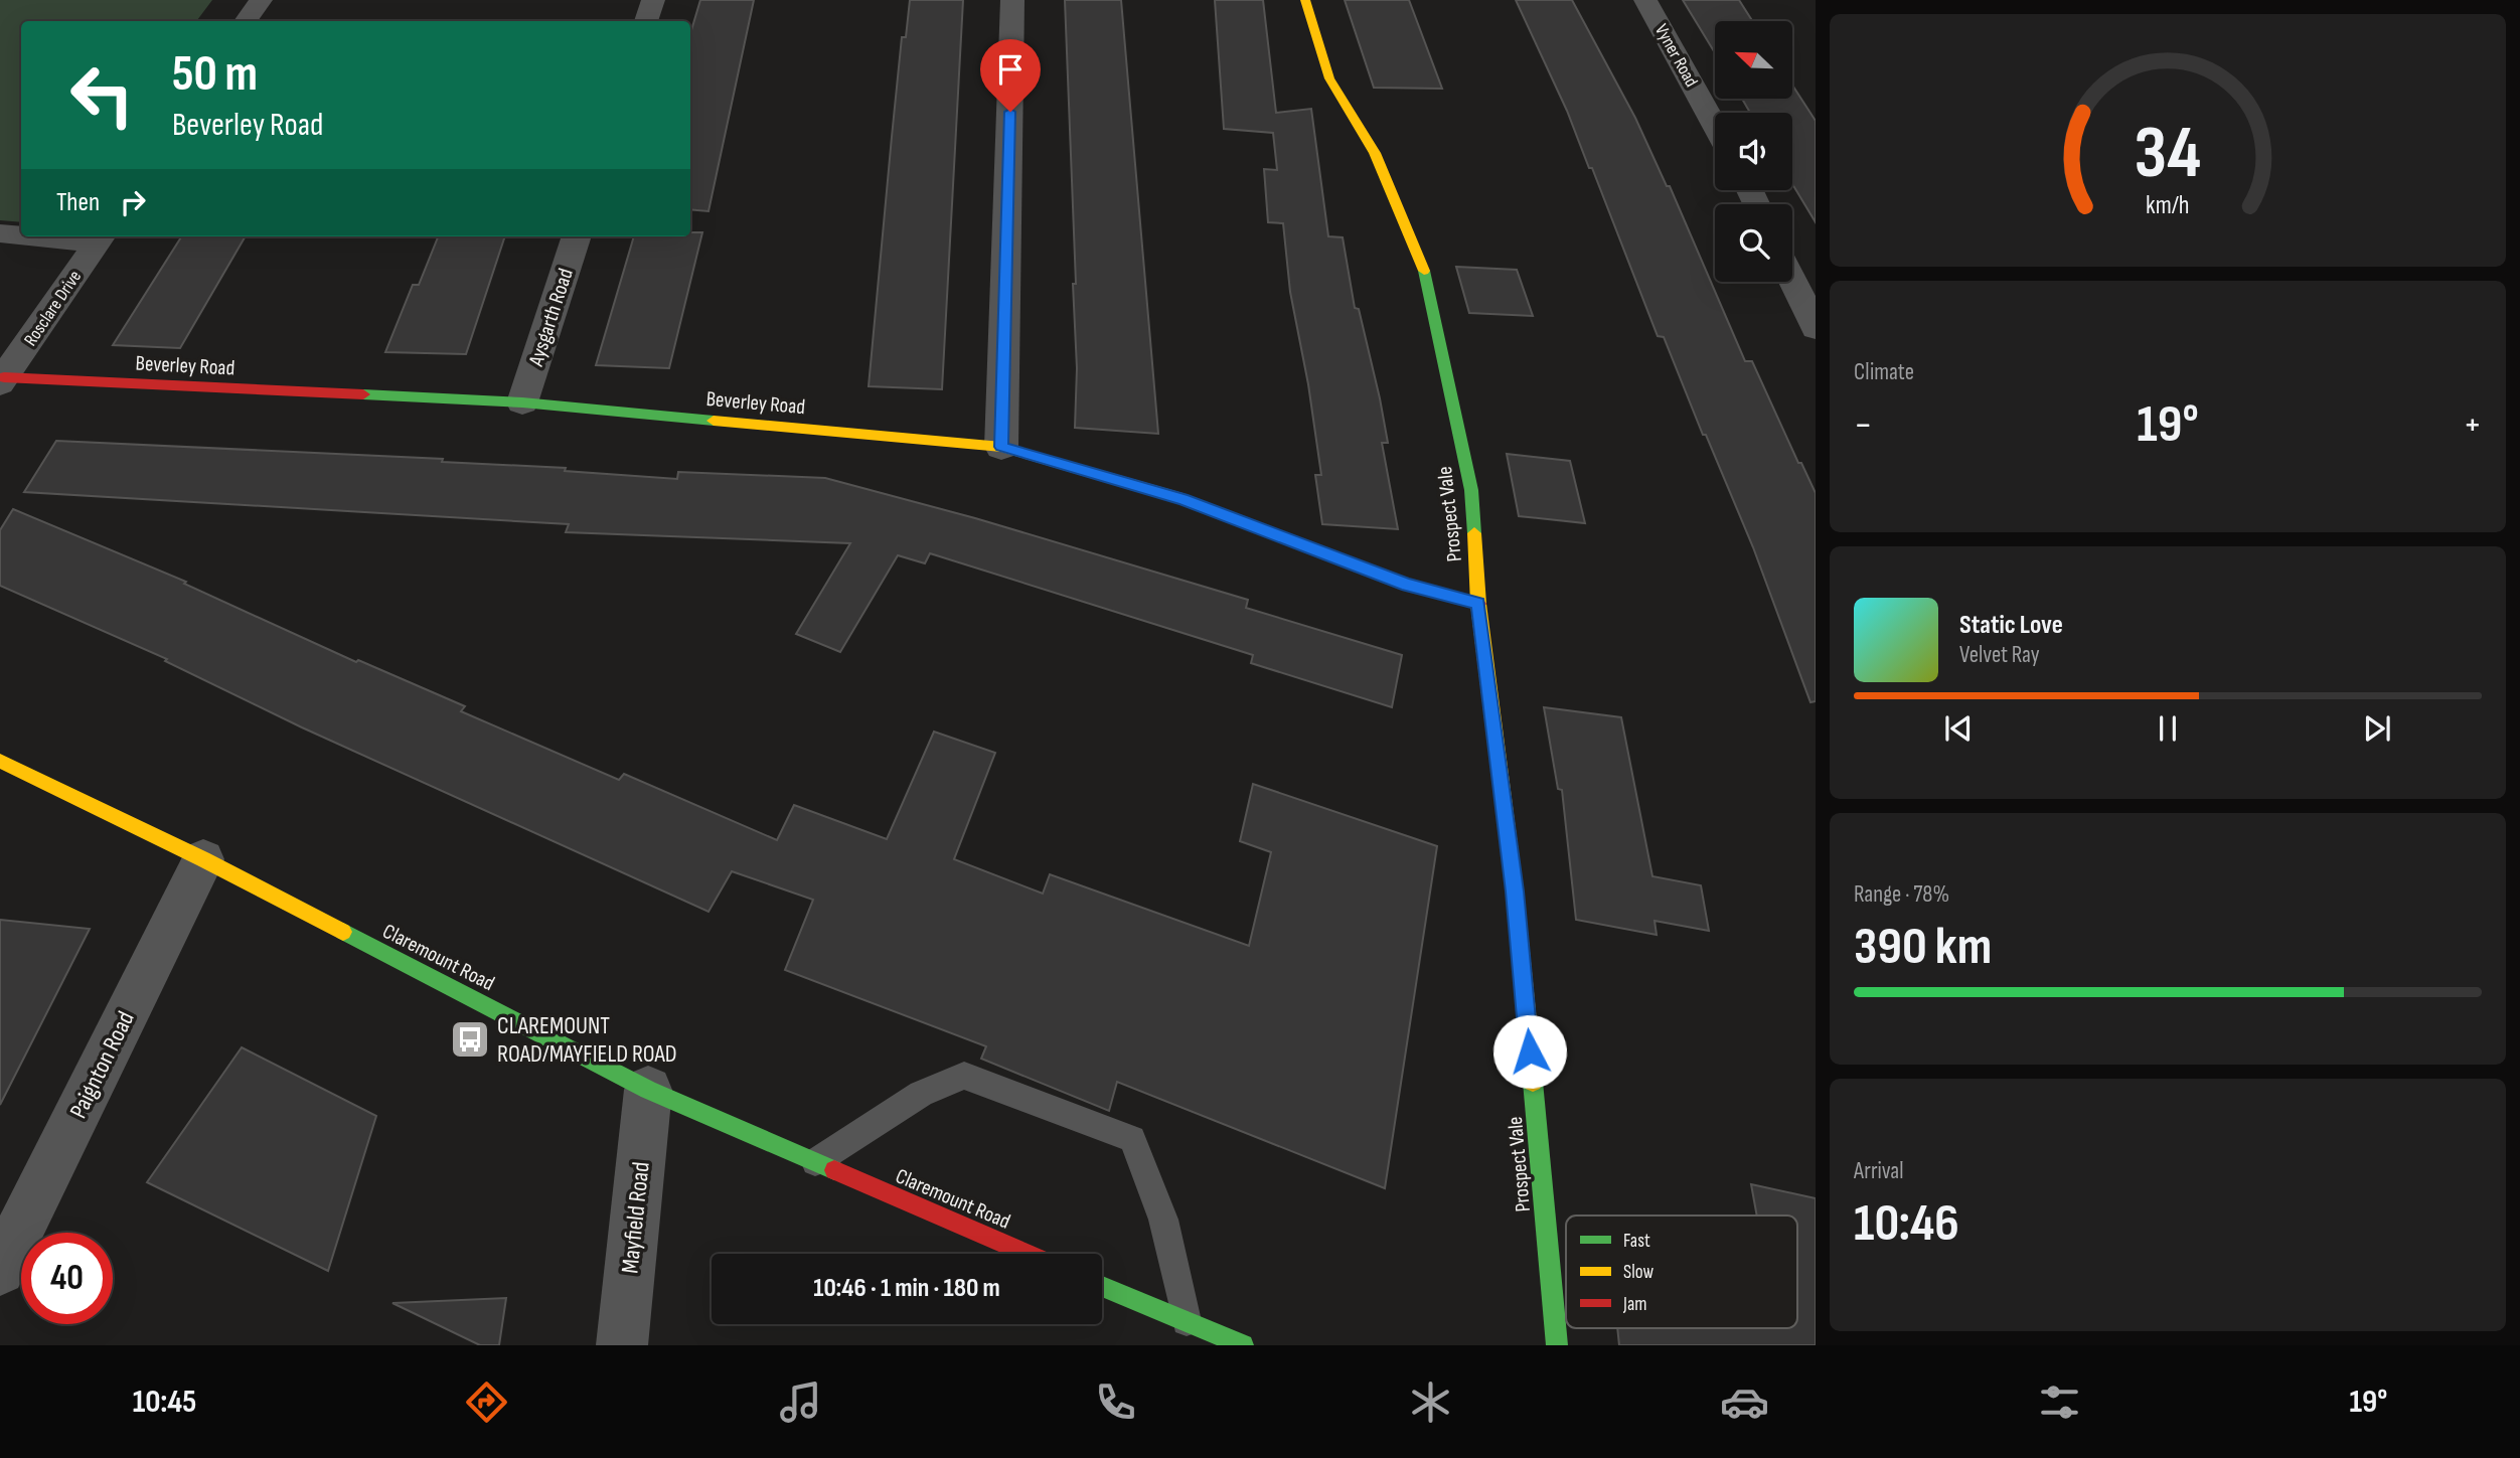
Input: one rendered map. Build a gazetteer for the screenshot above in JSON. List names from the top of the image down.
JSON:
{
  "streets": {
    "street": [
      "Vyner Road",
      "Rosclare Drive",
      "Aysgarth Road",
      "Beverley Road",
      "Prospect Vale",
      "Claremount Road",
      "Paignton Road",
      "Mayfield Road"
    ]
  },
  "crossings": [
    ["Rosclare Drive", "Beverley Road"],
    ["Aysgarth Road", "Beverley Road"],
    ["Beverley Road", "Prospect Vale"],
    ["Claremount Road", "Paignton Road"],
    ["Claremount Road", "Mayfield Road"]
  ],
  "places": {
    "bus stop": ["CLAREMOUNT ROAD/MAYFIELD ROAD"]
  },
  "legend": ["Fast", "Slow", "Jam"],
  "north": "top left",
  "page": {
    "turn": ["50 m", "Beverley Road"],
    "then": "Then",
    "tile": [
      "Climate",
      ["Range · 78%", "390 km"],
      ["Arrival", "10:46"]
    ],
    "heat": ["−", "19°", "+"],
    "song": ["Static Love", "Velvet Ray"],
    "limit": "40",
    "trip": "10:46 · 1 min · 180 m",
    "tabs": ["10:45", "19°"],
    "gauge": ["34", "km/h"]
  }
}
